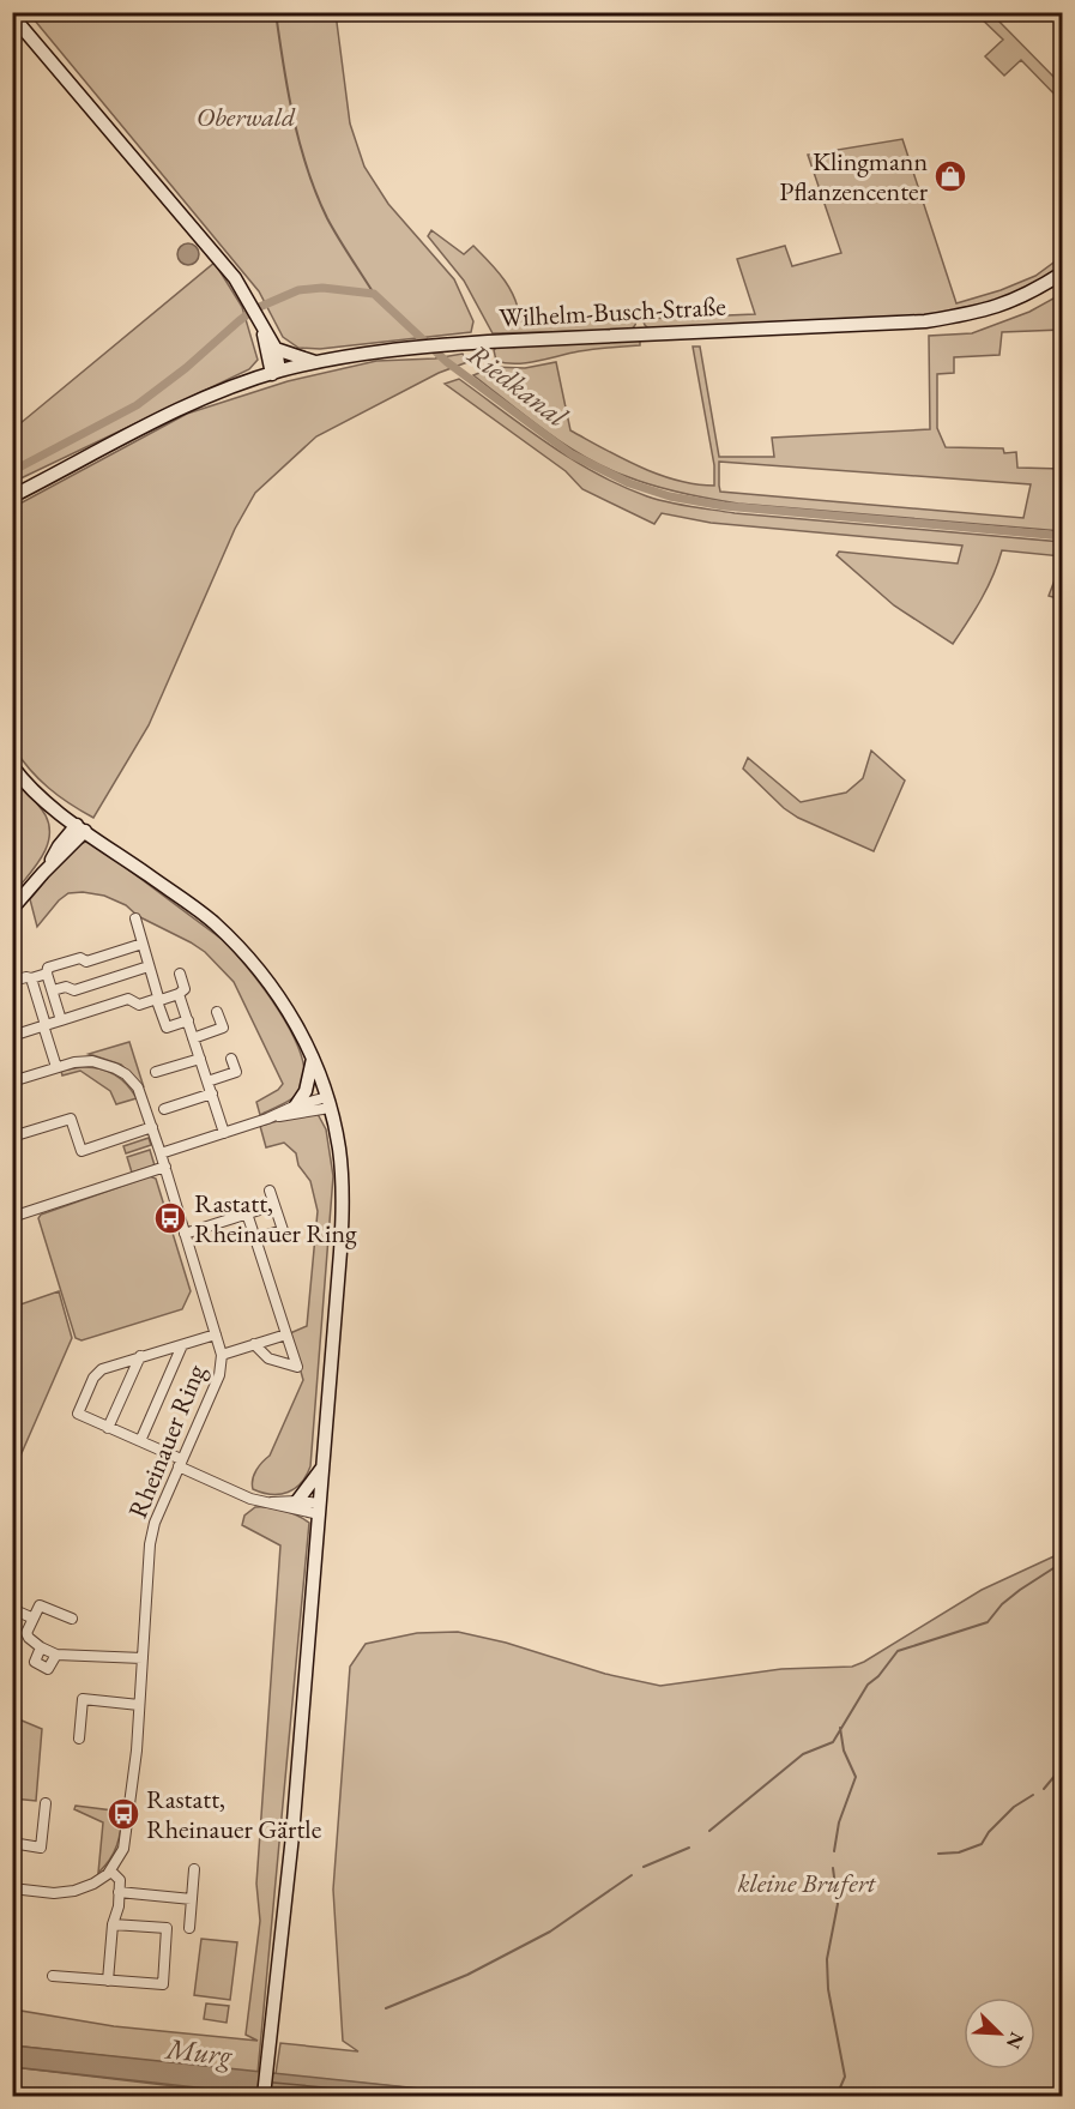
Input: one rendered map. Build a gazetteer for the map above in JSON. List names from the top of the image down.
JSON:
{
  "streets": {
    "main road": ["Wilhelm-Busch-Straße"],
    "street": ["Rheinauer Ring"]
  },
  "water": ["Riedkanal", "Murg"],
  "parks": ["Oberwald", "kleine Brufert"],
  "places": {
    "shop": ["Klingmann Pflanzencenter"],
    "bus stop": ["Rastatt, Rheinauer Ring", "Rastatt, Rheinauer Gärtle"]
  },
  "north": "bottom right"
}
